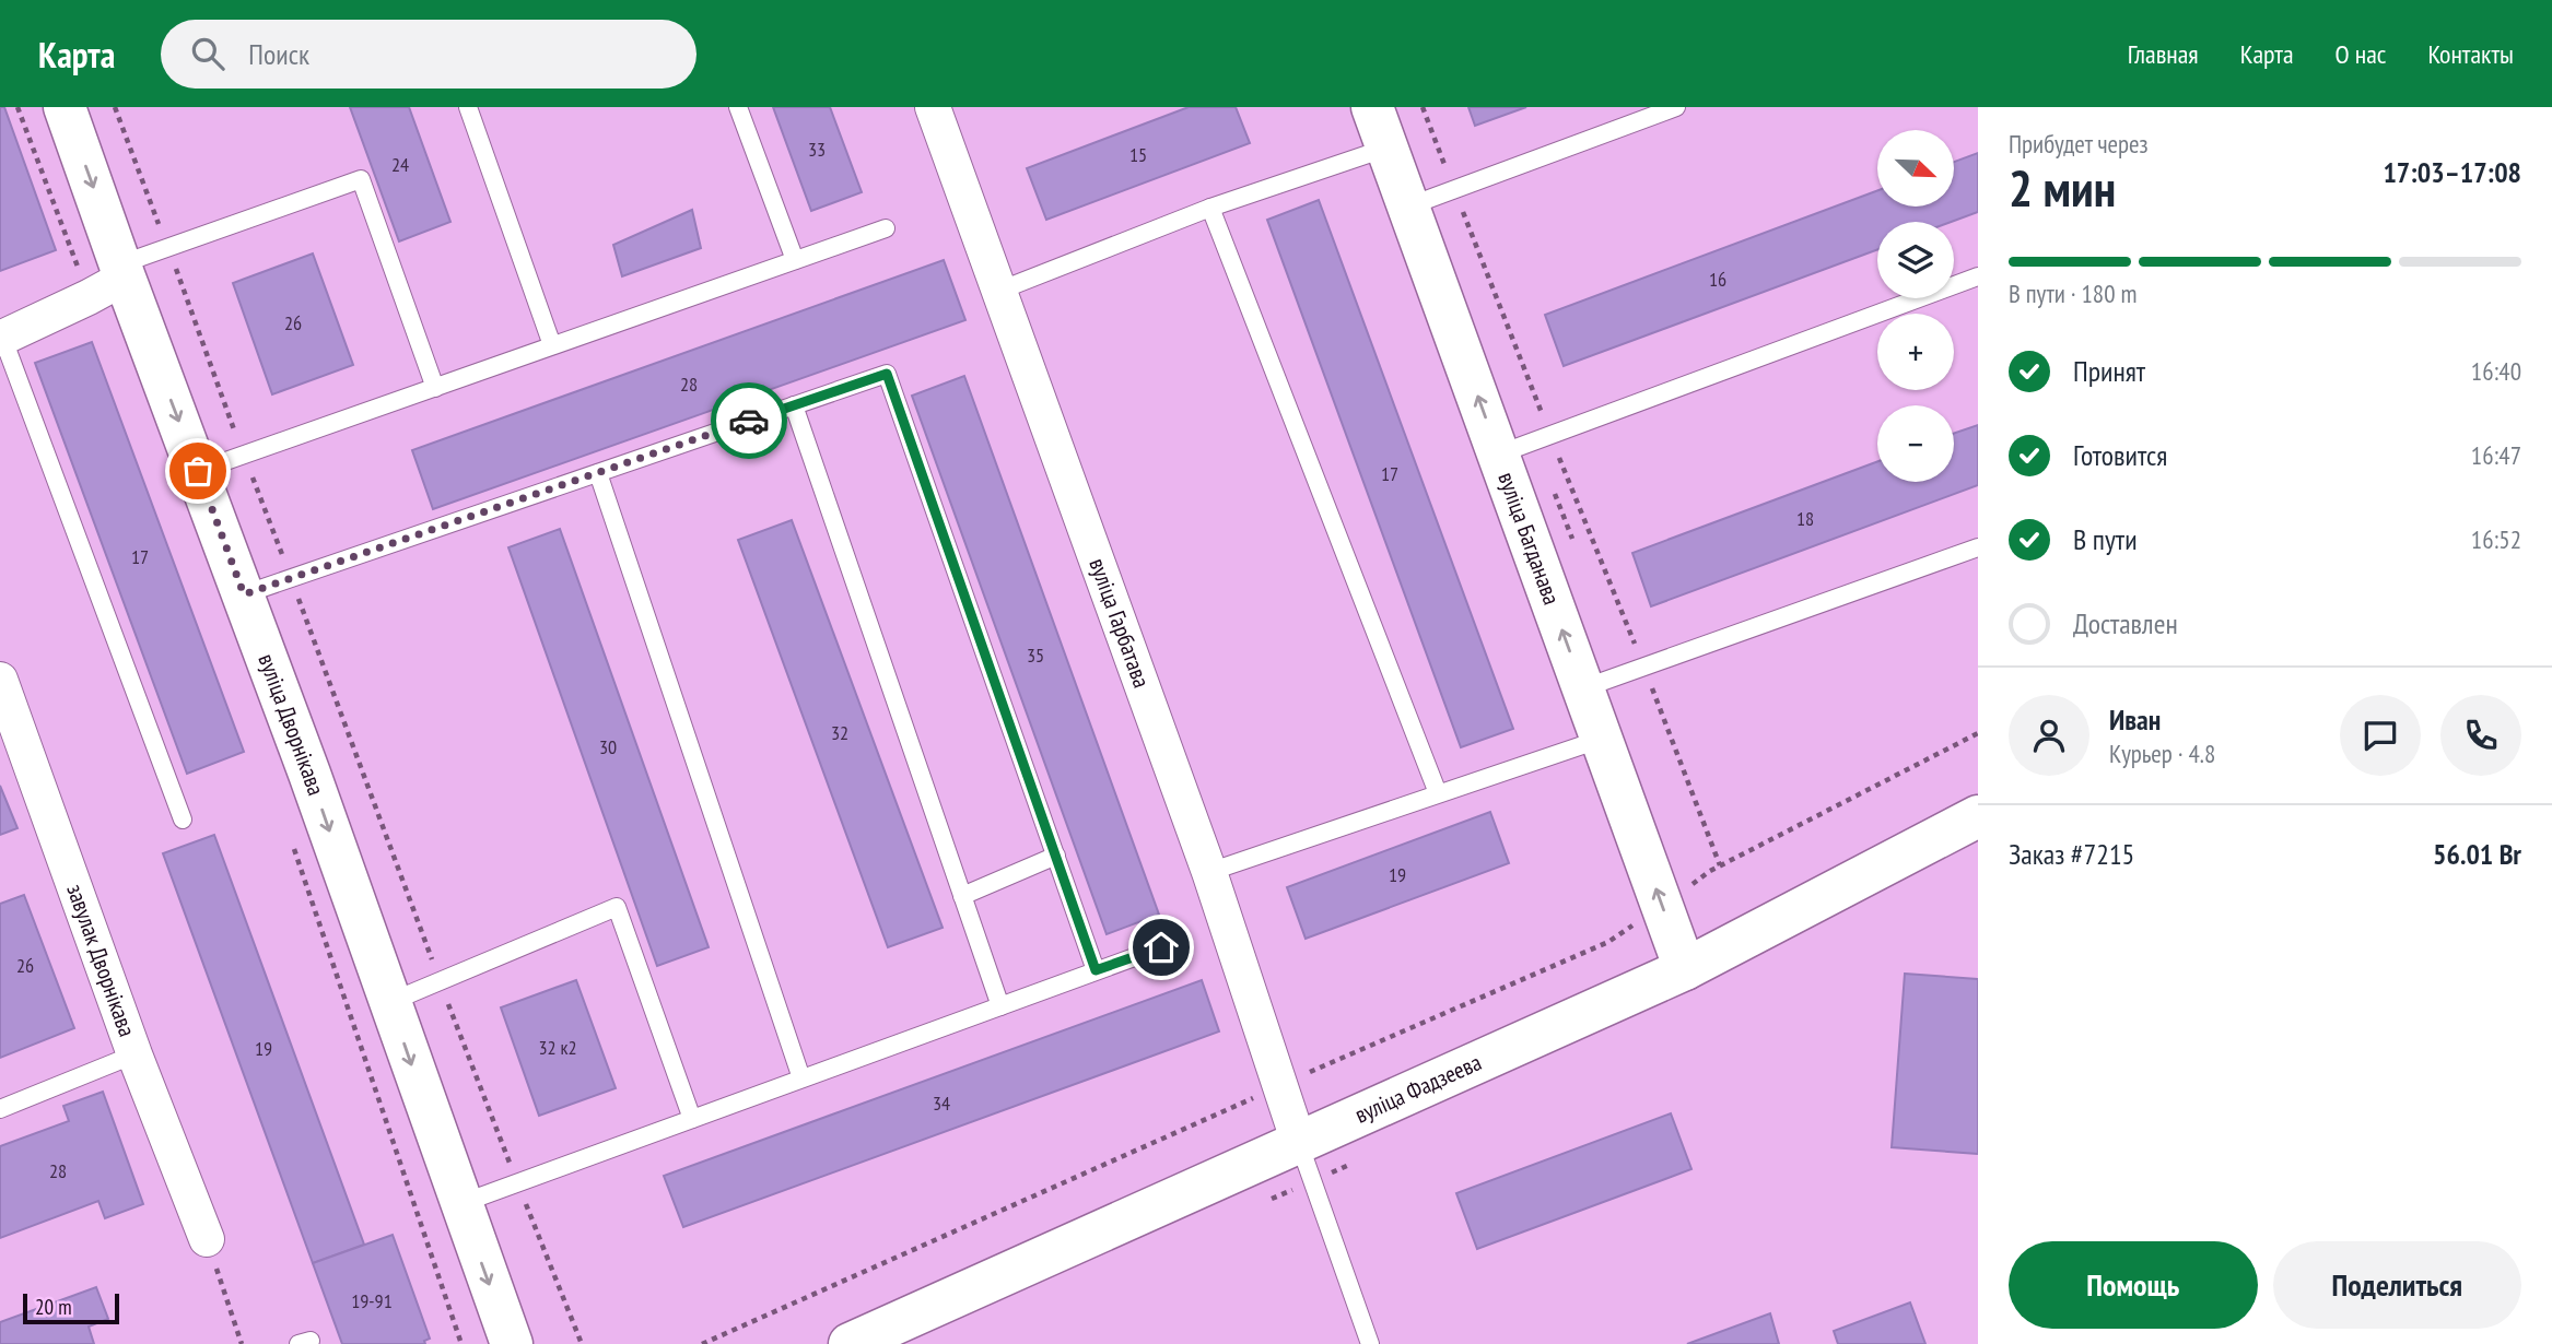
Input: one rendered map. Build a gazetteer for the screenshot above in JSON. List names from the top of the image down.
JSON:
{
  "streets": {
    "street": [
      "вуліца Багданава",
      "вуліца Гарбатава",
      "вуліца Дворнікава",
      "завулак Дворнікава",
      "вуліца Фадзеева"
    ]
  },
  "crossings": [
    ["вуліца Багданава", "вуліца Фадзеева"],
    ["вуліца Гарбатава", "вуліца Фадзеева"]
  ],
  "one_way": ["вуліца Багданава", "вуліца Дворнікава"],
  "house_numbers": [
    "33",
    "15",
    "24",
    "16",
    "26",
    "28",
    "17",
    "18",
    "17",
    "35",
    "32",
    "30",
    "19",
    "26",
    "32 к2",
    "19",
    "34",
    "28",
    "19-91"
  ],
  "scale_bar": "20 m",
  "north": "bottom right",
  "page": {
    "header": "Карта",
    "search": "Поиск",
    "nav": [
      "Главная",
      "Карта",
      "О нас",
      "Контакты"
    ],
    "heading": ["2 мин", "Прибудет через", "17:03–17:08"],
    "panel": [
      "Иван",
      "Курьер · 4.8",
      "Заказ #7215",
      "56.01 Br"
    ],
    "map_buttons": ["+", "−"],
    "bar": "В пути · 180 m",
    "list": [
      ["Принят", "16:40"],
      ["Готовится", "16:47"],
      ["В пути", "16:52"],
      "Доставлен"
    ],
    "buttons": ["Помощь", "Поделиться"],
    "scale": "20 m"
  }
}
